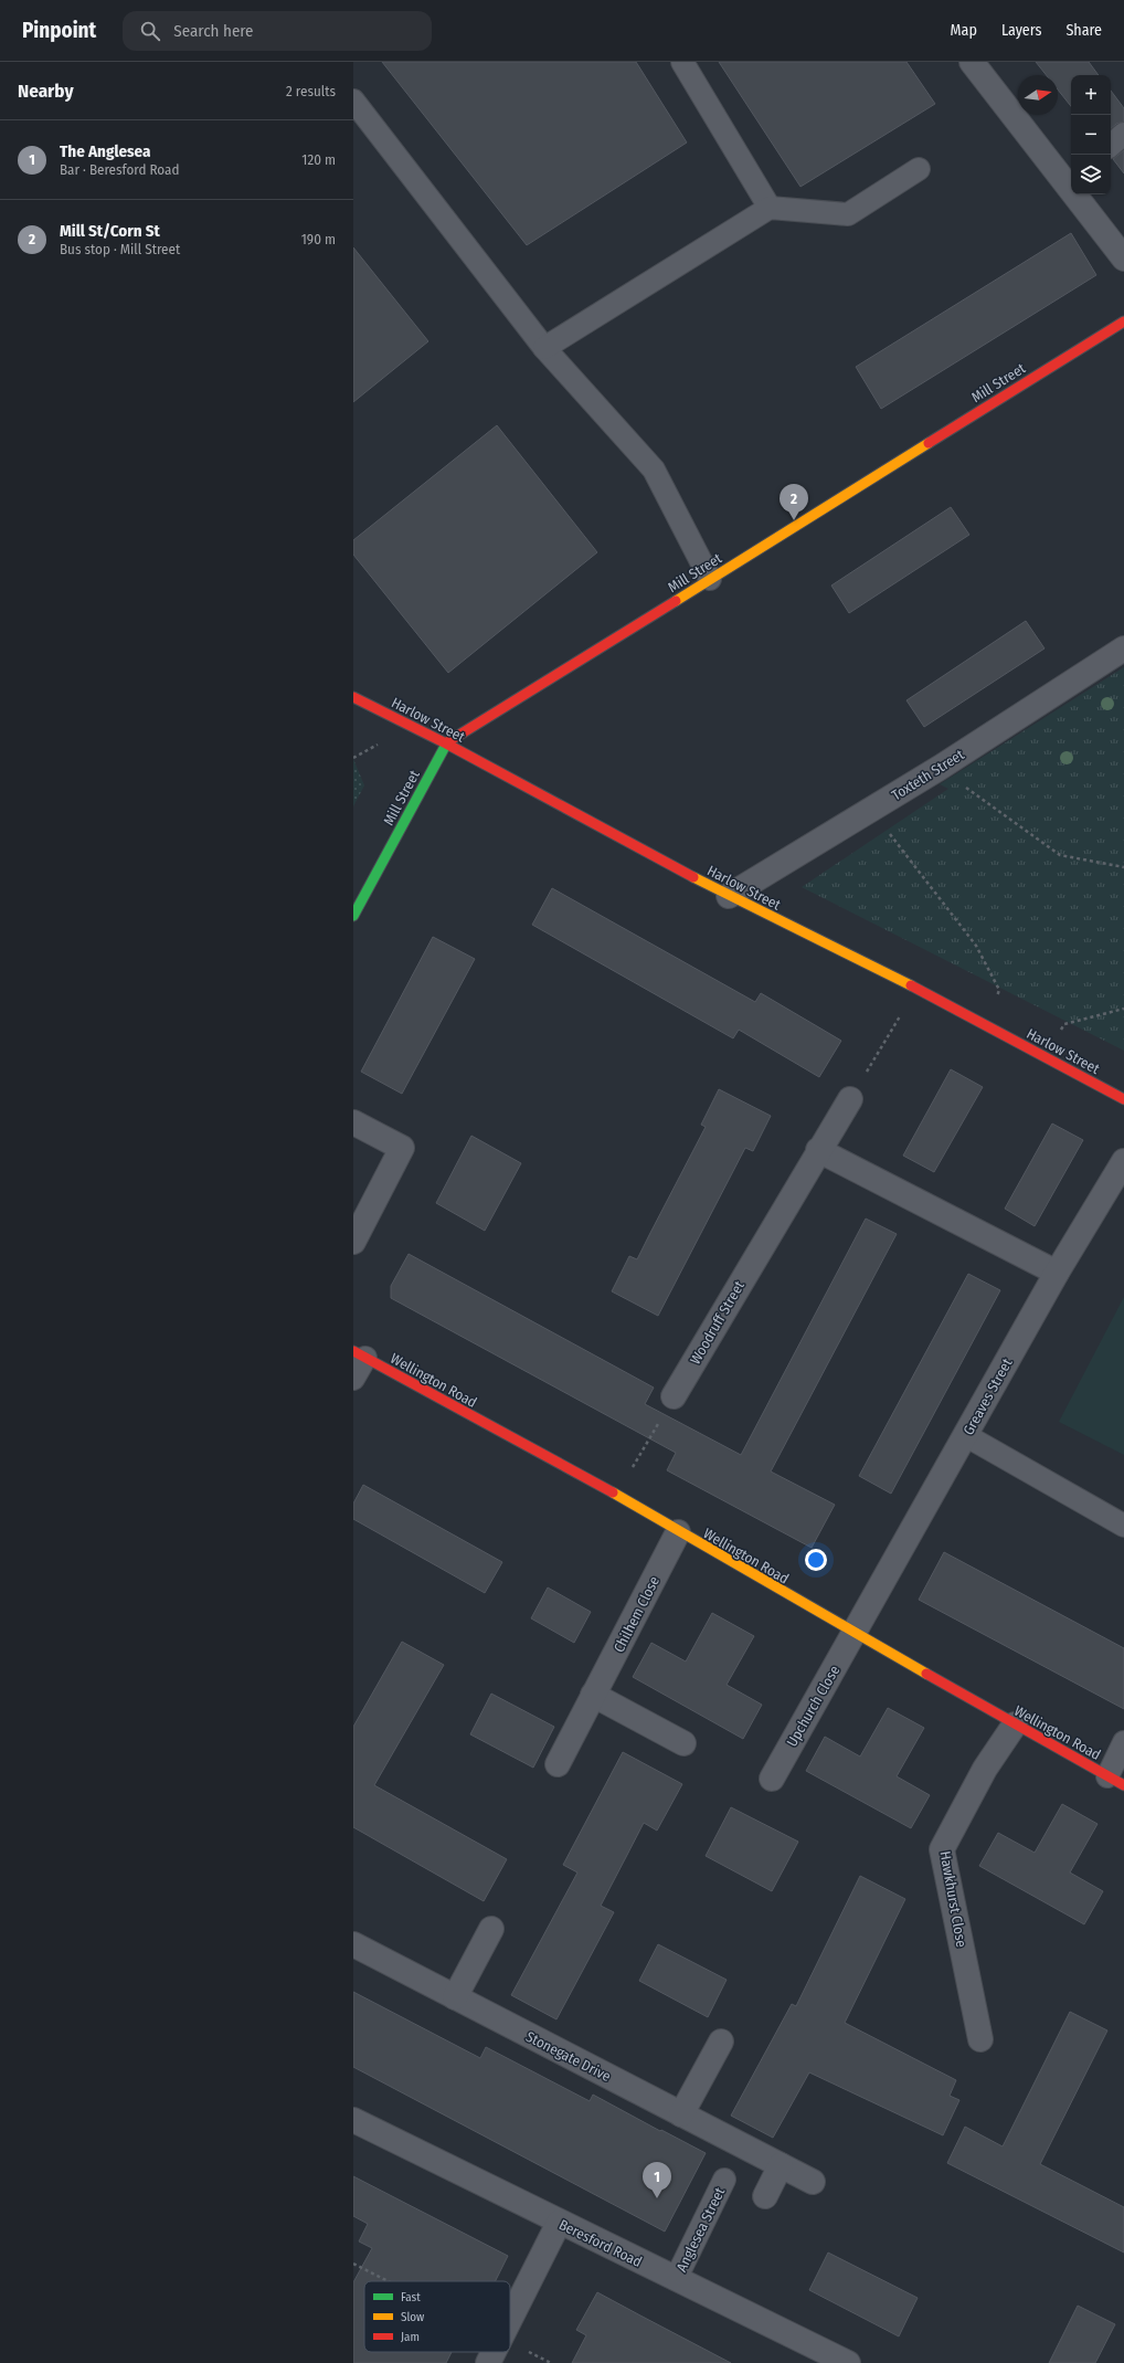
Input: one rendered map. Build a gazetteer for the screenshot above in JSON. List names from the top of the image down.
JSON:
{
  "streets": {
    "street": [
      "Mill Street",
      "Harlow Street",
      "Toxteth Street",
      "Woodruff Street",
      "Wellington Road",
      "Greaves Street",
      "Chilhem Close",
      "Upchurch Close",
      "Hawkhurst Close",
      "Stonegate Drive",
      "Beresford Road"
    ],
    "lane": ["Anglesea Street"]
  },
  "crossings": [
    ["Mill Street", "Harlow Street"],
    ["Harlow Street", "Toxteth Street"],
    ["Wellington Road", "Greaves Street"],
    ["Wellington Road", "Chilhem Close"],
    ["Wellington Road", "Upchurch Close"],
    ["Wellington Road", "Hawkhurst Close"],
    ["Greaves Street", "Upchurch Close"],
    ["Anglesea Street", "Beresford Road"]
  ],
  "legend": ["Fast", "Slow", "Jam"],
  "north": "right",
  "page": {
    "header": "Pinpoint",
    "search": "Search here",
    "nav": ["Map", "Layers", "Share"],
    "heading": ["Nearby", "2 results"],
    "map_buttons": ["+", "−"],
    "list": [
      {
        "mark": "1",
        "name": "The Anglesea",
        "note": "Bar · Beresford Road",
        "value": "120 m"
      },
      {
        "mark": "2",
        "name": "Mill St/Corn St",
        "note": "Bus stop · Mill Street",
        "value": "190 m"
      }
    ],
    "pins": ["2", "1"]
  }
}
